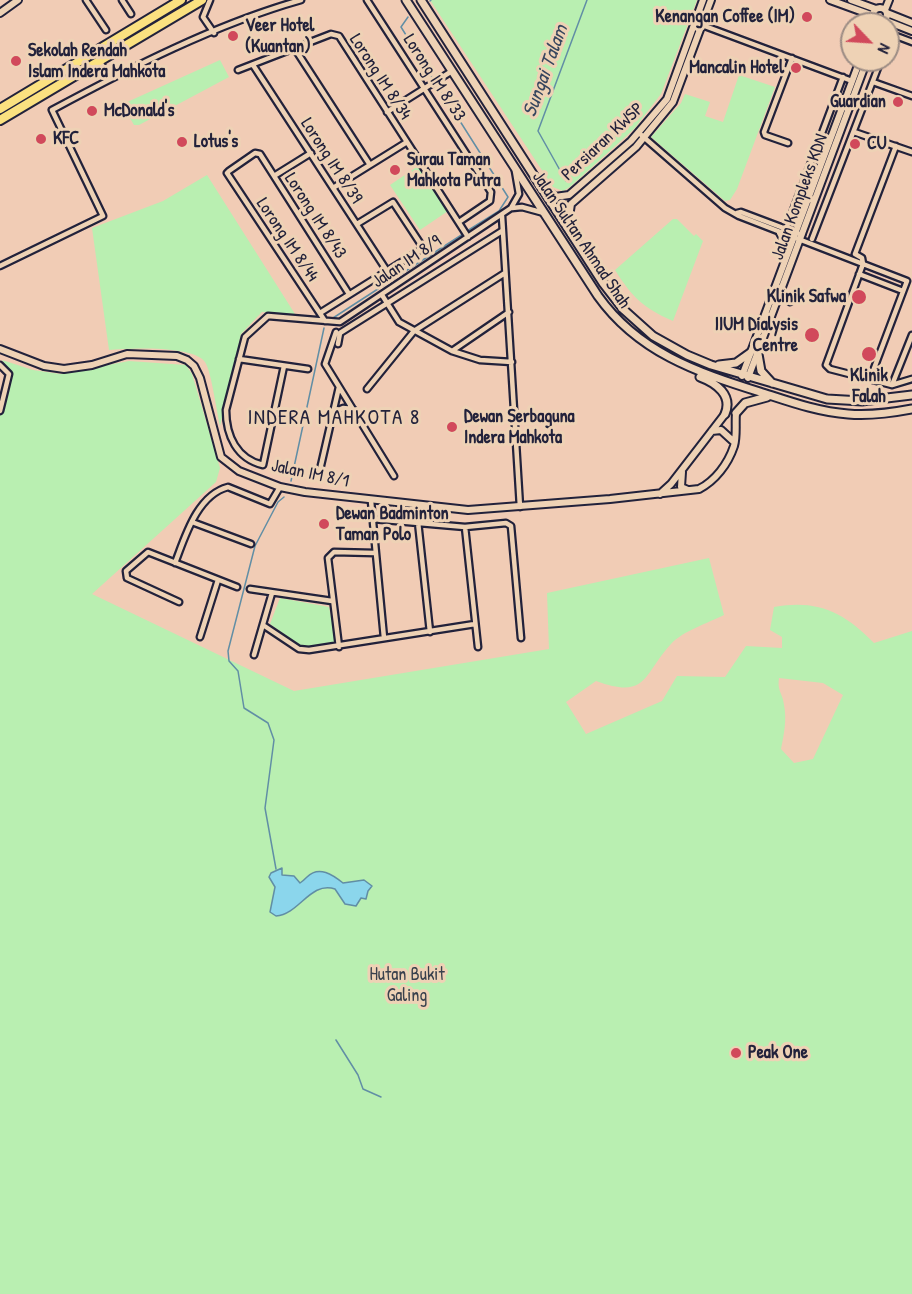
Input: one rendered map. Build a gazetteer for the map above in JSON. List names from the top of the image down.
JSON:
{
  "streets": {
    "main road": ["Jalan Sultan Ahmad Shah"],
    "street": [
      "Lorong IM 8/34",
      "Lorong IM 8/33",
      "Persiaran KWSP",
      "Lorong IM 8/39",
      "Jalan Kompleks KDN",
      "Lorong IM 8/43",
      "Lorong IM 8/44",
      "Jalan IM 8/9",
      "Jalan IM 8/1"
    ]
  },
  "crossings": [
    ["Lorong IM 8/34", "Lorong IM 8/33"],
    ["Lorong IM 8/34", "Lorong IM 8/39"],
    ["Lorong IM 8/34", "Jalan IM 8/9"],
    ["Persiaran KWSP", "Jalan Sultan Ahmad Shah"],
    ["Jalan Kompleks KDN", "Jalan Sultan Ahmad Shah"],
    ["Lorong IM 8/43", "Lorong IM 8/44"]
  ],
  "districts": ["INDERA MAHKOTA 8"],
  "water": ["Sungai Talam"],
  "parks": ["Hutan Bukit Galing"],
  "places": [
    "Kenangan Coffee (IM)",
    "Veer Hotel (Kuantan)",
    "Sekolah Rendah Islam Indera Mahkota",
    "Mancalin Hotel",
    "Guardian",
    "McDonald's",
    "KFC",
    "Lotus's",
    "CU",
    "Surau Taman Mahkota Putra",
    "Klinik Safwa",
    "IIUM Dialysis Centre",
    "Klinik Falah",
    "Dewan Serbaguna Indera Mahkota",
    "Dewan Badminton Taman Polo",
    "Peak One"
  ],
  "north": "bottom right"
}
